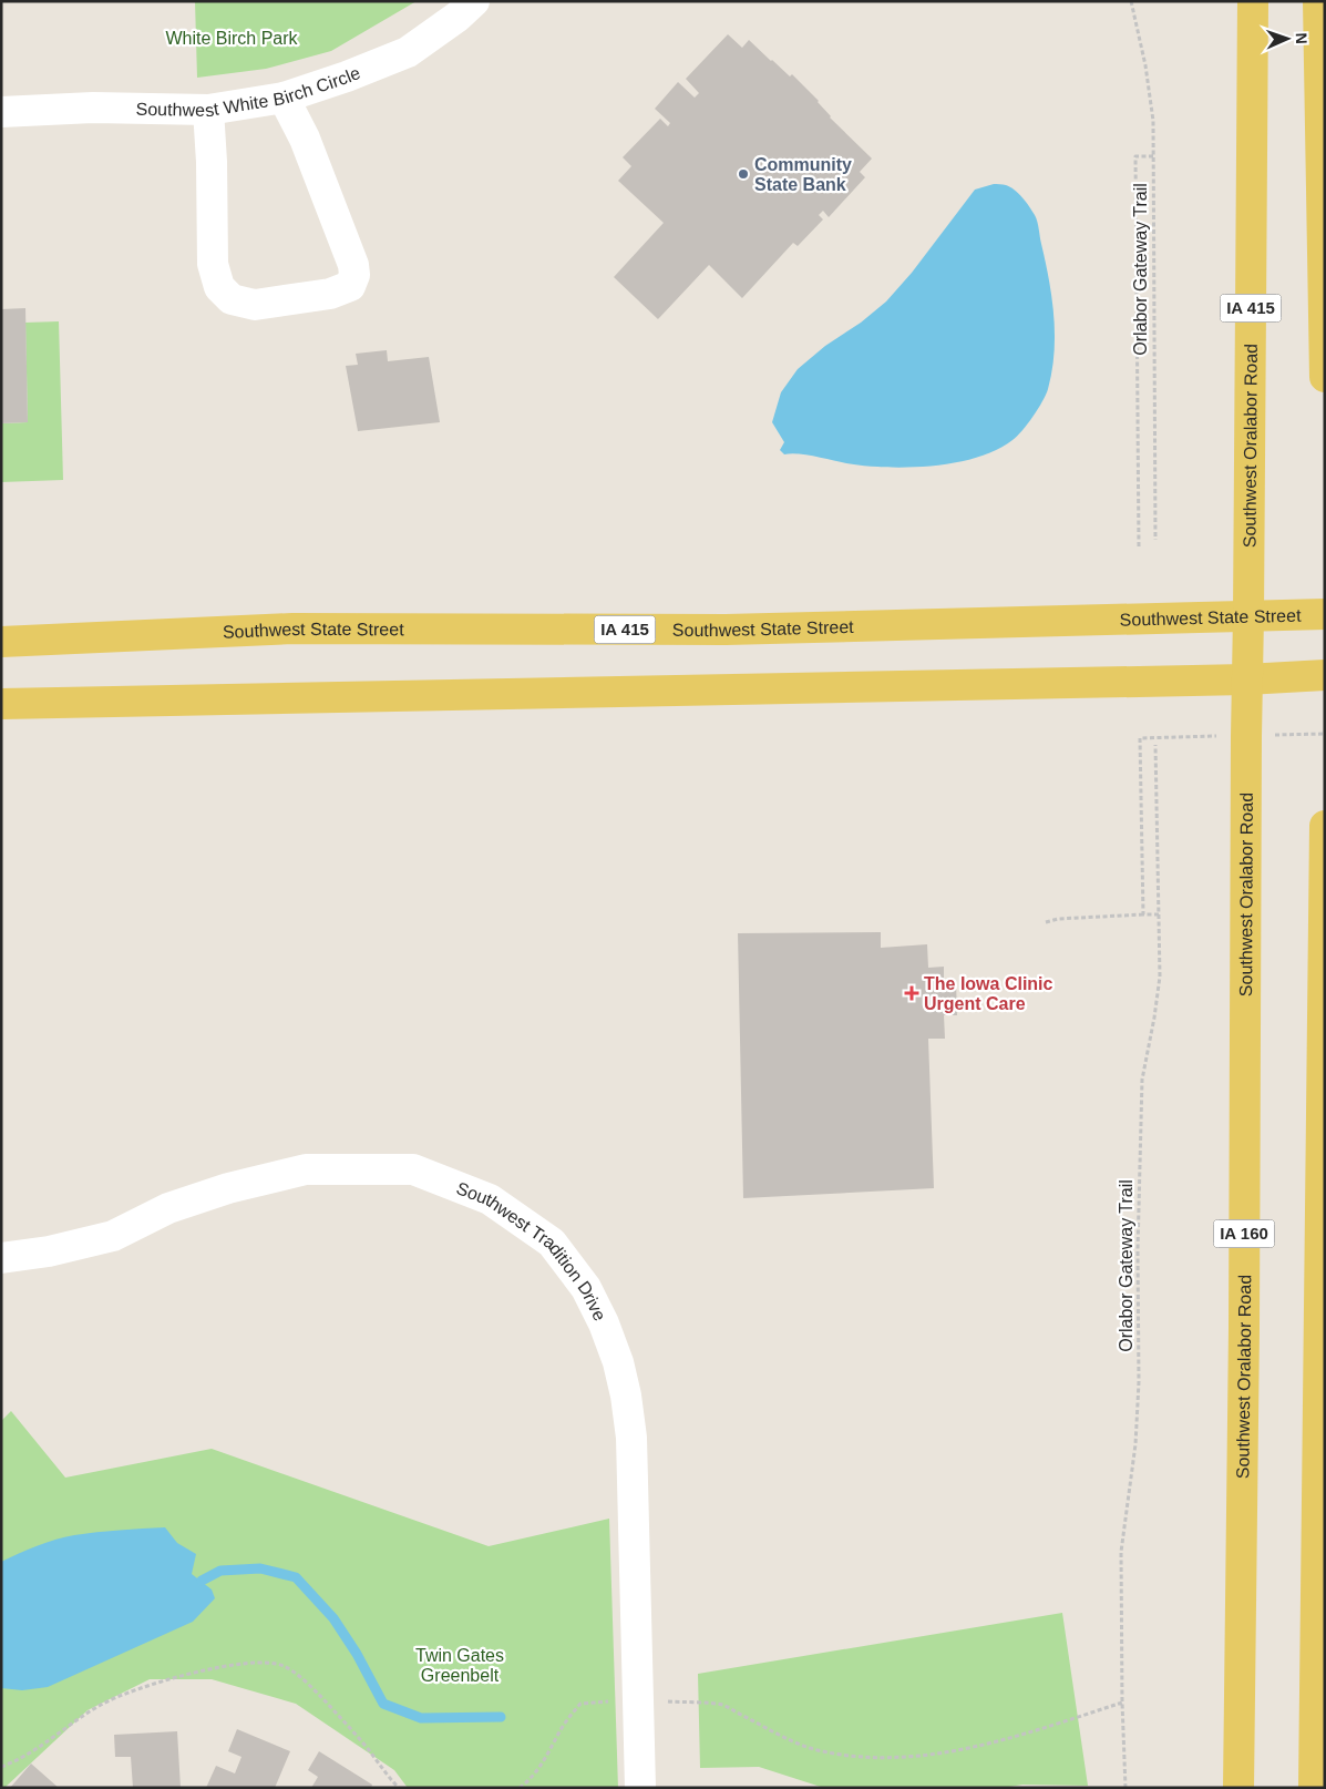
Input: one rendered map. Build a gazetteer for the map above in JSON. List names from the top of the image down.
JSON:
{
  "streets": {
    "main road": [
      "IA 415",
      "Southwest Oralabor Road",
      "Southwest State Street",
      "IA 160"
    ],
    "street": ["Southwest White Birch Circle", "Southwest Tradition Drive"],
    "path": ["Orlabor Gateway Trail"]
  },
  "crossings": [
    ["Southwest Oralabor Road", "Southwest State Street"]
  ],
  "parks": ["White Birch Park", "Twin Gates Greenbelt"],
  "places": {
    "other": ["Community State Bank"],
    "health": ["The Iowa Clinic Urgent Care"]
  },
  "north": "right"
}
